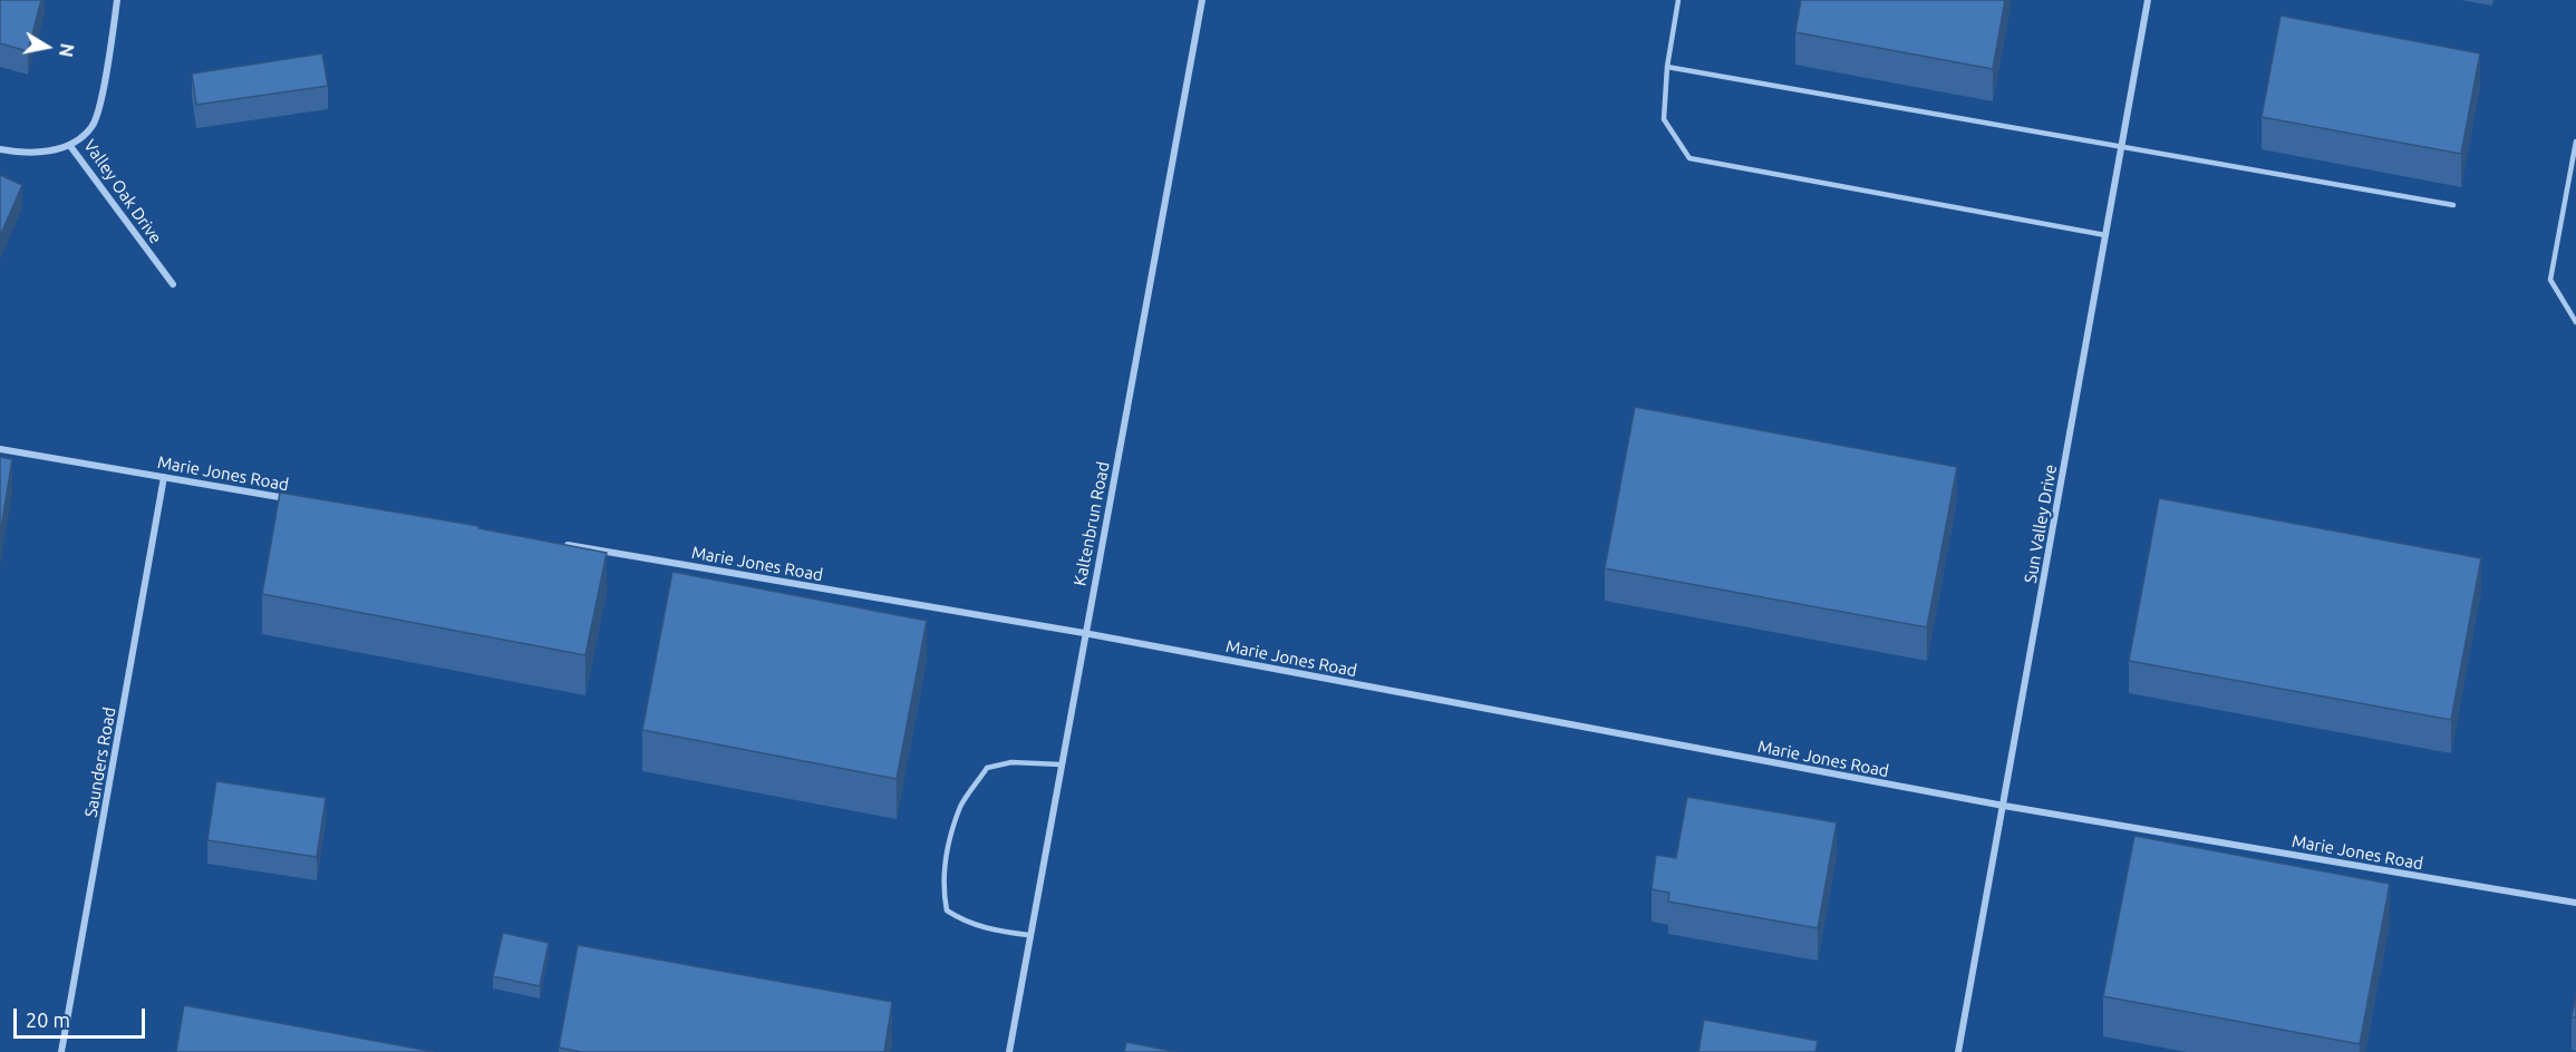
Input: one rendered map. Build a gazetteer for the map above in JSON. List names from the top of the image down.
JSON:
{
  "streets": {
    "street": [
      "Valley Oak Drive",
      "Marie Jones Road",
      "Kaltenbrun Road",
      "Sun Valley Drive",
      "Saunders Road"
    ]
  },
  "crossings": [
    ["Marie Jones Road", "Kaltenbrun Road"],
    ["Marie Jones Road", "Sun Valley Drive"],
    ["Marie Jones Road", "Saunders Road"]
  ],
  "scale_bar": "20 m",
  "north": "right"
}
